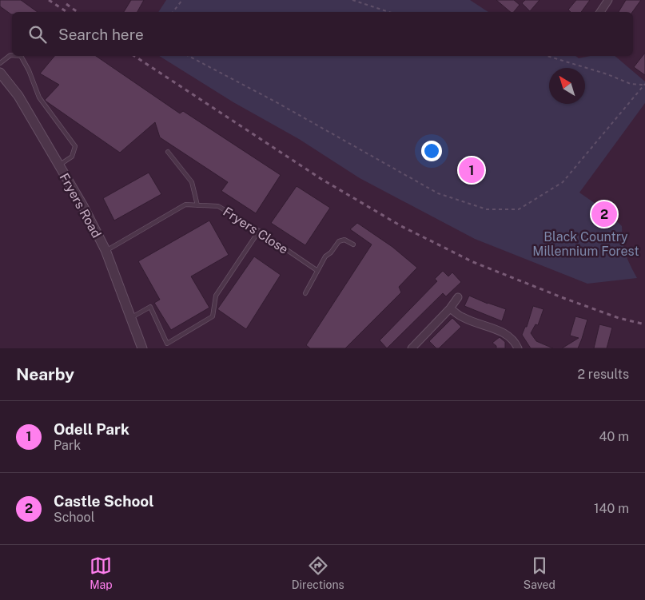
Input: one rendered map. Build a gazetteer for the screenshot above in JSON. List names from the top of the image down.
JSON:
{
  "streets": {
    "street": ["Fryers Road"],
    "lane": ["Fryers Close"]
  },
  "crossings": [
    ["Fryers Road", "Fryers Close"]
  ],
  "parks": ["Black Country Millennium Forest"],
  "north": "top left",
  "page": {
    "search": "Search here",
    "pins": ["1", "2"],
    "heading": ["Nearby", "2 results"],
    "list": [
      {
        "mark": "1",
        "name": "Odell Park",
        "note": "Park",
        "value": "40 m"
      },
      {
        "mark": "2",
        "name": "Castle School",
        "note": "School",
        "value": "140 m"
      }
    ],
    "nav": ["Map", "Directions", "Saved"]
  }
}
